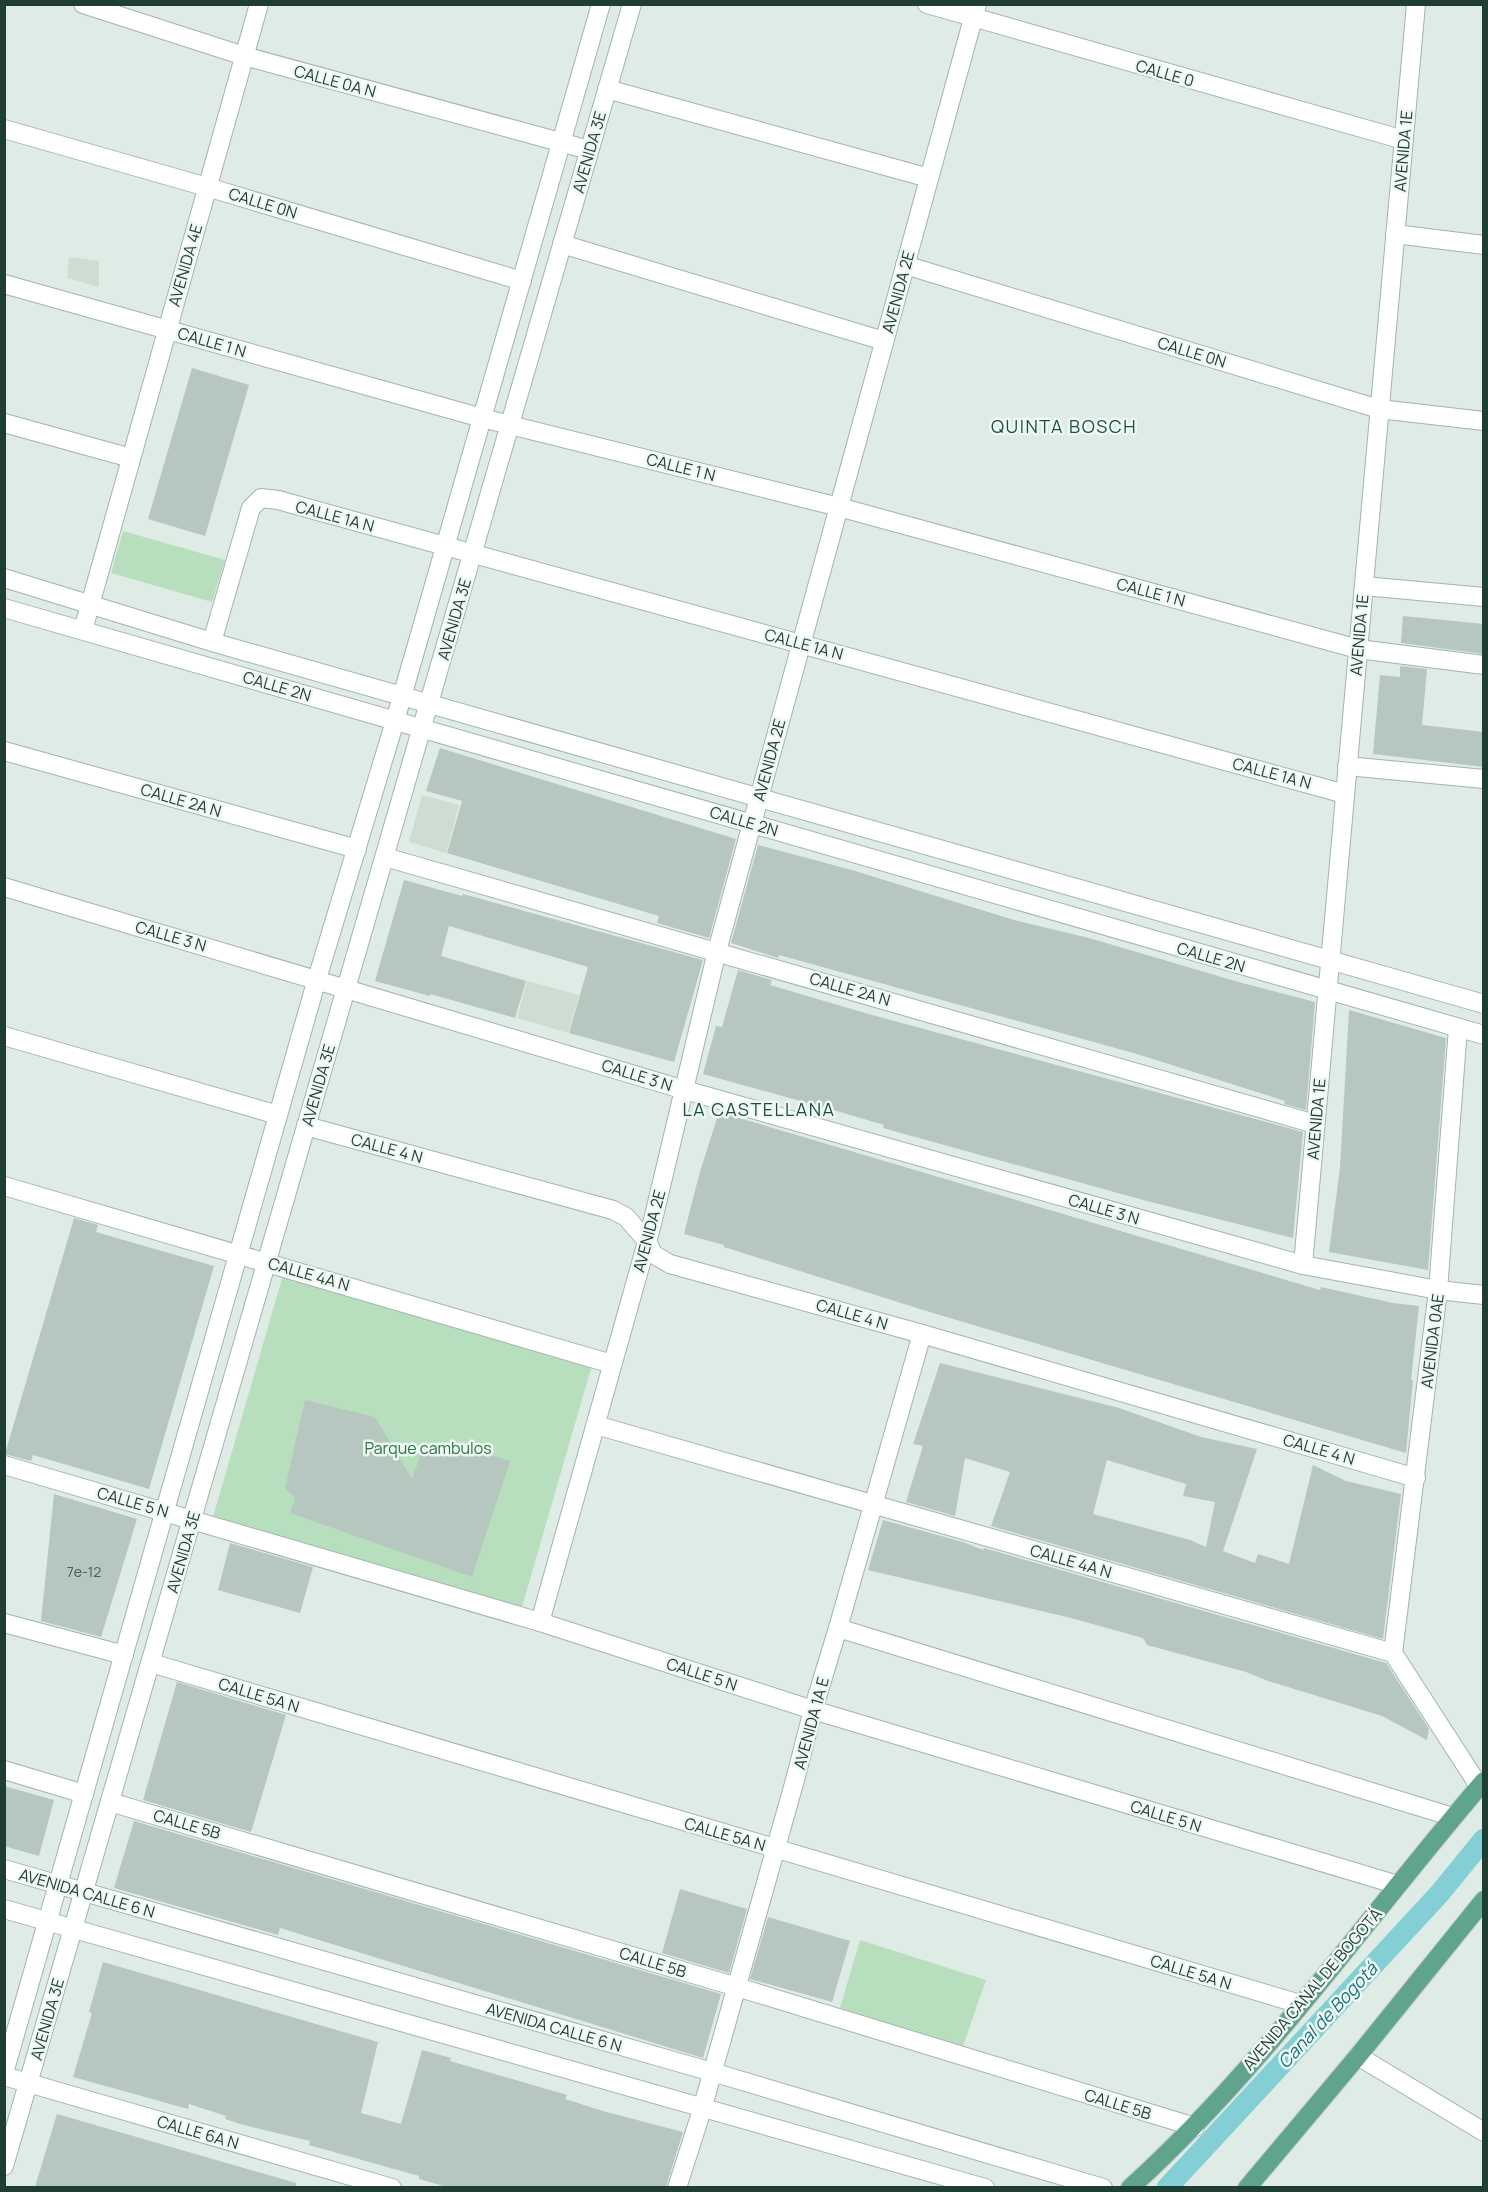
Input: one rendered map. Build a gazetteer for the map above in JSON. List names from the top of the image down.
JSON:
{
  "streets": {
    "main road": ["AVENIDA CANAL DE BOGOTÁ"],
    "street": [
      "CALLE 0",
      "CALLE 0A N",
      "AVENIDA 1E",
      "AVENIDA 3E",
      "CALLE 0N",
      "AVENIDA 4E",
      "AVENIDA 2E",
      "CALLE 1 N",
      "CALLE 1A N",
      "CALLE 2N",
      "CALLE 2A N",
      "CALLE 3 N",
      "CALLE 4 N",
      "CALLE 4A N",
      "AVENIDA 0AE",
      "CALLE 5 N",
      "CALLE 5A N",
      "AVENIDA 1A E",
      "CALLE 5B",
      "AVENIDA CALLE 6 N",
      "CALLE 6A N"
    ]
  },
  "crossings": [
    ["CALLE 0", "AVENIDA 1E"],
    ["CALLE 0", "AVENIDA 2E"],
    ["CALLE 0A N", "AVENIDA 3E"],
    ["CALLE 0A N", "AVENIDA 4E"],
    ["AVENIDA 1E", "CALLE 0N"],
    ["AVENIDA 1E", "CALLE 1 N"],
    ["AVENIDA 1E", "CALLE 1A N"],
    ["AVENIDA 1E", "CALLE 2N"],
    ["AVENIDA 1E", "CALLE 2A N"],
    ["AVENIDA 1E", "CALLE 3 N"],
    ["AVENIDA 3E", "CALLE 0N"],
    ["AVENIDA 3E", "CALLE 1 N"],
    ["AVENIDA 3E", "CALLE 1A N"],
    ["AVENIDA 3E", "CALLE 2N"],
    ["AVENIDA 3E", "CALLE 2A N"],
    ["AVENIDA 3E", "CALLE 3 N"],
    ["AVENIDA 3E", "CALLE 4 N"],
    ["AVENIDA 3E", "CALLE 4A N"],
    ["AVENIDA 3E", "CALLE 5 N"],
    ["AVENIDA 3E", "CALLE 5A N"],
    ["AVENIDA 3E", "CALLE 5B"],
    ["AVENIDA 3E", "AVENIDA CALLE 6 N"],
    ["AVENIDA 3E", "CALLE 6A N"],
    ["CALLE 0N", "AVENIDA 4E"],
    ["CALLE 0N", "AVENIDA 2E"],
    ["AVENIDA 4E", "CALLE 1 N"],
    ["AVENIDA 4E", "CALLE 2N"],
    ["AVENIDA 2E", "CALLE 1 N"],
    ["AVENIDA 2E", "CALLE 1A N"],
    ["AVENIDA 2E", "CALLE 2N"],
    ["AVENIDA 2E", "CALLE 2A N"],
    ["AVENIDA 2E", "CALLE 3 N"],
    ["AVENIDA 2E", "CALLE 4 N"],
    ["AVENIDA 2E", "CALLE 4A N"],
    ["AVENIDA 2E", "CALLE 5 N"],
    ["CALLE 1A N", "CALLE 2N"],
    ["CALLE 2N", "AVENIDA 0AE"],
    ["CALLE 3 N", "AVENIDA 0AE"],
    ["CALLE 4 N", "AVENIDA 0AE"],
    ["CALLE 4 N", "AVENIDA 1A E"],
    ["CALLE 4A N", "AVENIDA 0AE"],
    ["CALLE 4A N", "AVENIDA 1A E"],
    ["CALLE 5 N", "AVENIDA 1A E"],
    ["CALLE 5 N", "AVENIDA CANAL DE BOGOTÁ"],
    ["CALLE 5A N", "AVENIDA 1A E"],
    ["CALLE 5A N", "AVENIDA CANAL DE BOGOTÁ"],
    ["AVENIDA 1A E", "CALLE 5B"],
    ["AVENIDA 1A E", "AVENIDA CALLE 6 N"],
    ["CALLE 5B", "AVENIDA CANAL DE BOGOTÁ"]
  ],
  "districts": ["QUINTA BOSCH", "LA CASTELLANA"],
  "water": ["Canal de Bogotá"],
  "parks": ["Parque cambulos"],
  "house_numbers": ["7e-12"]
}
